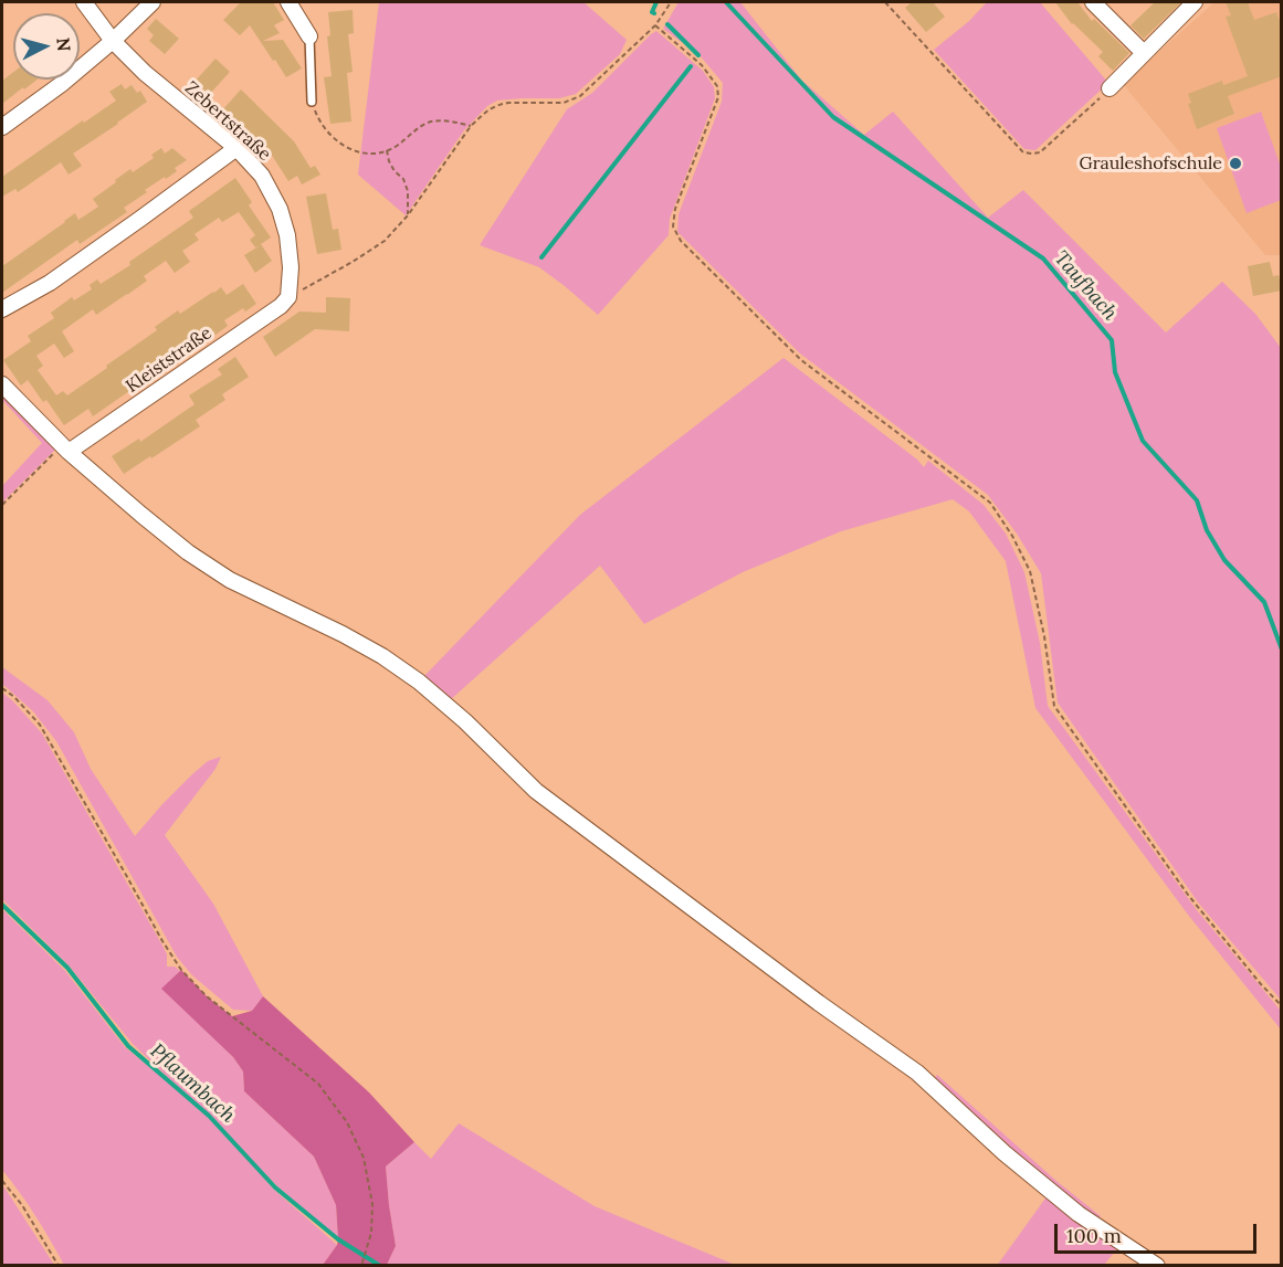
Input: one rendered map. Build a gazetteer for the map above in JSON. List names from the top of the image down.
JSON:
{
  "streets": {
    "street": ["Zebertstraße", "Kleiststraße"]
  },
  "crossings": [
    ["Zebertstraße", "Kleiststraße"]
  ],
  "water": ["Taufbach", "Pflaumbach"],
  "places": ["Grauleshofschule"],
  "scale_bar": "100 m",
  "north": "right"
}
